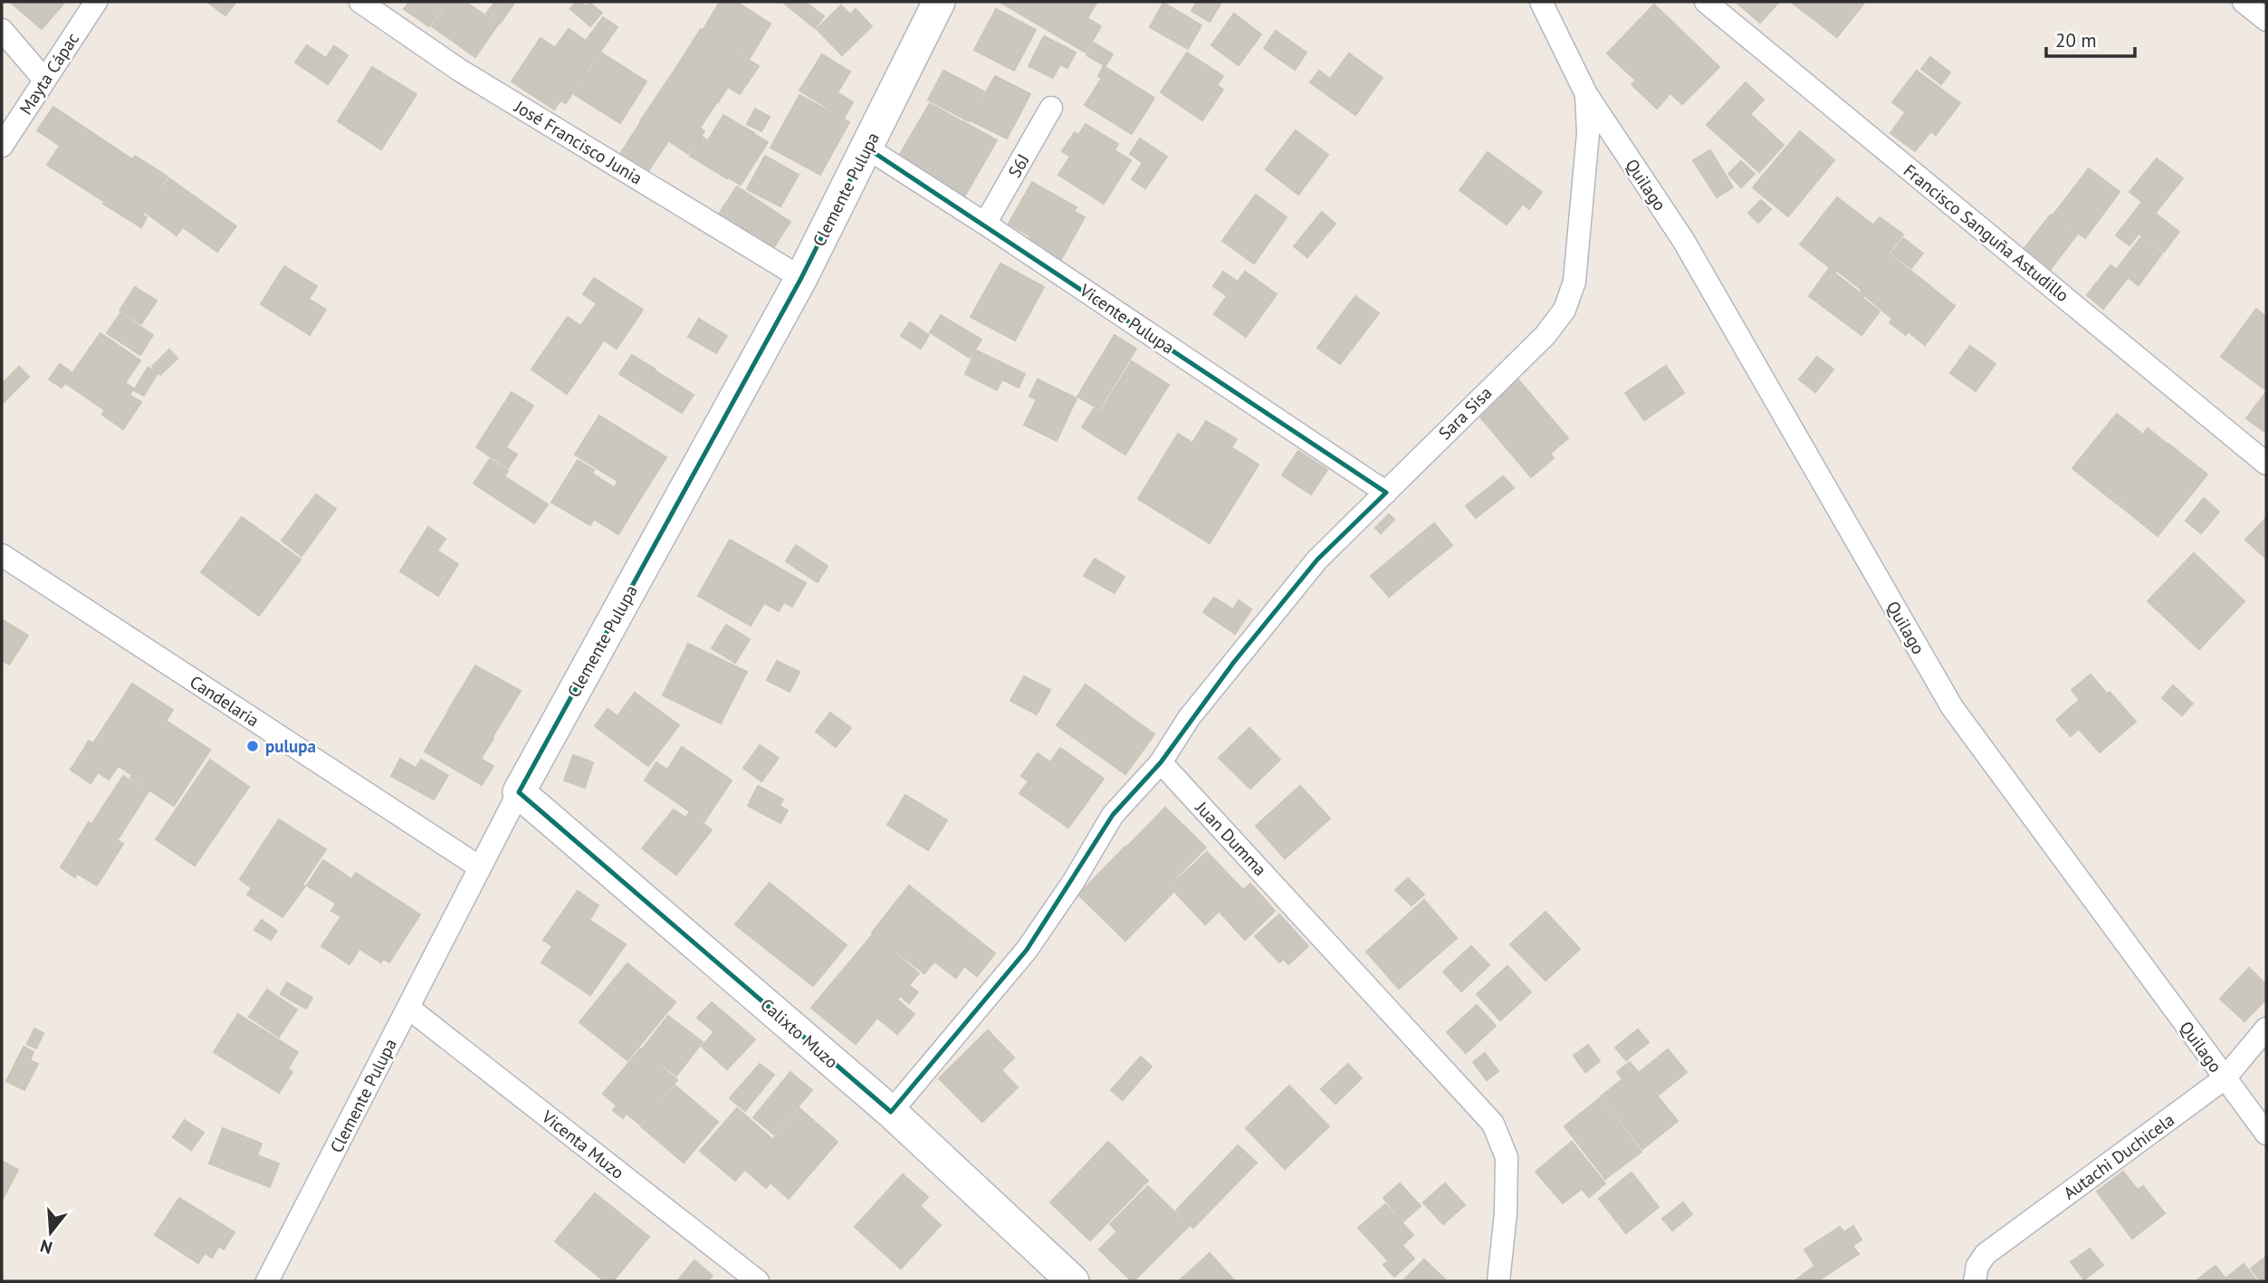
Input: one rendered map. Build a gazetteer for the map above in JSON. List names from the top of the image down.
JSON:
{
  "streets": {
    "street": [
      "Mayta Cápac",
      "José Francisco Junia",
      "S6J",
      "Quilago",
      "Clemente Pulupa",
      "Francisco Sanguña Astudillo",
      "Vicente Pulupa",
      "Sara Sisa",
      "Candelaria",
      "Juan Dumma",
      "Calixto Muzo",
      "Vicenta Muzo",
      "Autachi Duchicela"
    ]
  },
  "crossings": [
    ["José Francisco Junia", "Clemente Pulupa"],
    ["S6J", "Vicente Pulupa"],
    ["Quilago", "Sara Sisa"],
    ["Quilago", "Autachi Duchicela"],
    ["Clemente Pulupa", "Vicente Pulupa"],
    ["Clemente Pulupa", "Candelaria"],
    ["Clemente Pulupa", "Calixto Muzo"],
    ["Clemente Pulupa", "Vicenta Muzo"],
    ["Vicente Pulupa", "Sara Sisa"],
    ["Sara Sisa", "Juan Dumma"]
  ],
  "places": ["pulupa"],
  "scale_bar": "20 m",
  "north": "bottom"
}
